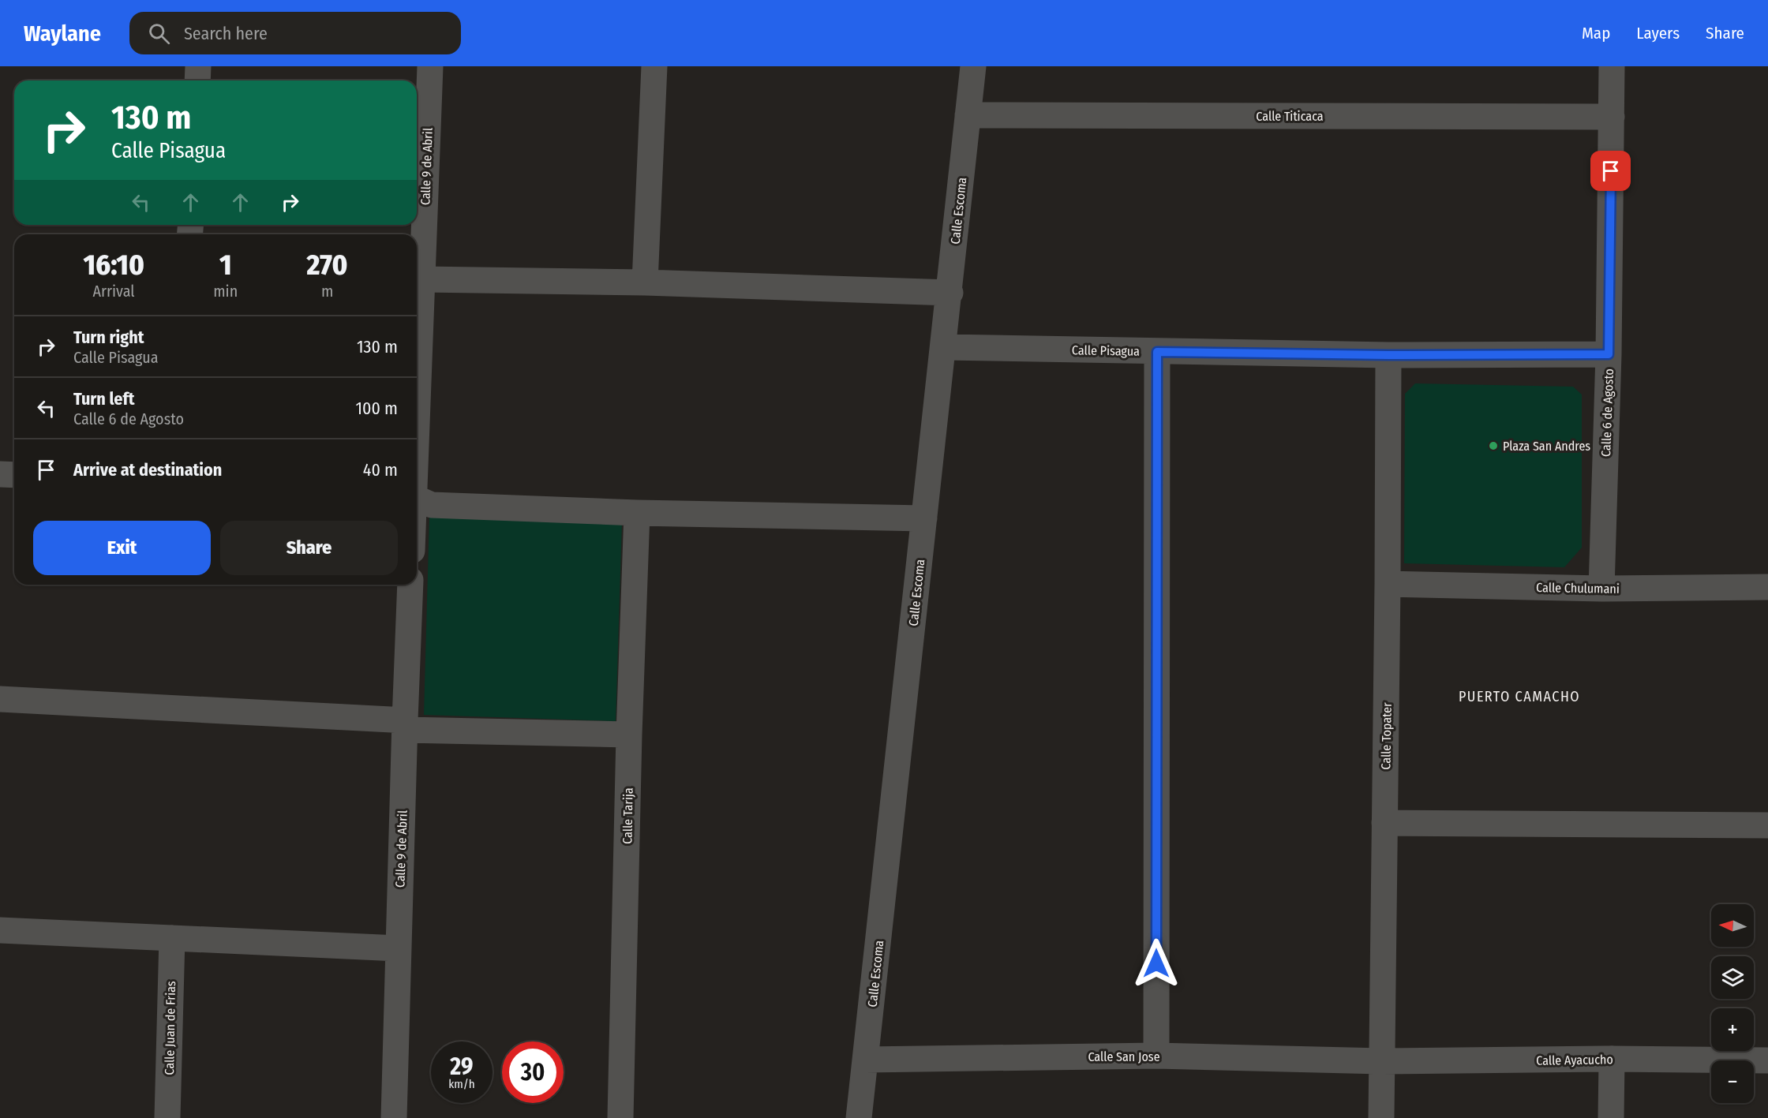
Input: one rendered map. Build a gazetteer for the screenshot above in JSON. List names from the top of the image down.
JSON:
{
  "streets": {
    "street": [
      "Calle Titicaca",
      "Calle 9 de Abril",
      "Calle Escoma",
      "Calle Pisagua",
      "Calle 6 de Agosto",
      "Calle Chulumani",
      "Calle Topater",
      "Calle Tarija",
      "Calle Juan de Frias",
      "Calle San Jose",
      "Calle Ayacucho"
    ]
  },
  "crossings": [
    ["Calle Titicaca", "Calle Escoma"],
    ["Calle Titicaca", "Calle 6 de Agosto"],
    ["Calle Escoma", "Calle Pisagua"],
    ["Calle Escoma", "Calle San Jose"],
    ["Calle Pisagua", "Calle 6 de Agosto"],
    ["Calle Pisagua", "Calle Topater"],
    ["Calle 6 de Agosto", "Calle Chulumani"],
    ["Calle Chulumani", "Calle Topater"],
    ["Calle Topater", "Calle San Jose"],
    ["Calle Topater", "Calle Ayacucho"],
    ["Calle San Jose", "Calle Ayacucho"]
  ],
  "districts": ["PUERTO CAMACHO"],
  "places": ["Plaza San Andres"],
  "north": "left",
  "page": {
    "header": "Waylane",
    "search": "Search here",
    "nav": ["Map", "Layers", "Share"],
    "turn": ["130 m", "Calle Pisagua"],
    "eta": [
      "16:10",
      "Arrival",
      "1",
      "min",
      "270",
      "m"
    ],
    "list": [
      {
        "name": "Turn right",
        "note": "Calle Pisagua",
        "value": "130 m"
      },
      {
        "name": "Turn left",
        "note": "Calle 6 de Agosto",
        "value": "100 m"
      },
      {
        "name": "Arrive at destination",
        "value": "40 m"
      }
    ],
    "buttons": ["Exit", "Share"],
    "map_buttons": ["+", "−"],
    "speed": "29 km/h",
    "limit": "30"
  }
}
